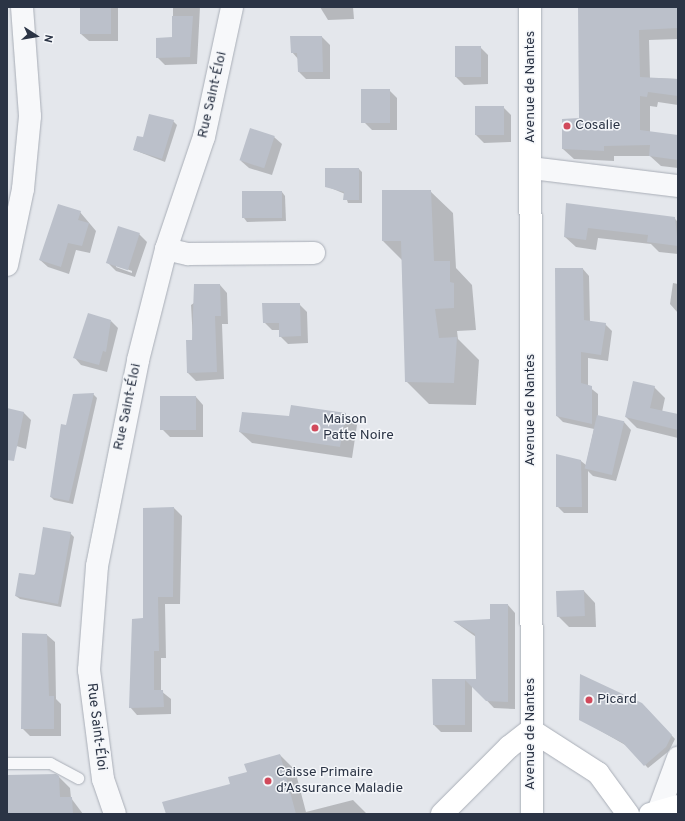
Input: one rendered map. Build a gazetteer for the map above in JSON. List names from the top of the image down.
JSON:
{
  "streets": {
    "main road": ["Avenue de Nantes"],
    "street": ["Rue Saint-Éloi"]
  },
  "places": [
    "Cosalie",
    "Maison Patte Noire",
    "Picard",
    "Caisse Primaire d’Assurance Maladie"
  ],
  "north": "right"
}
